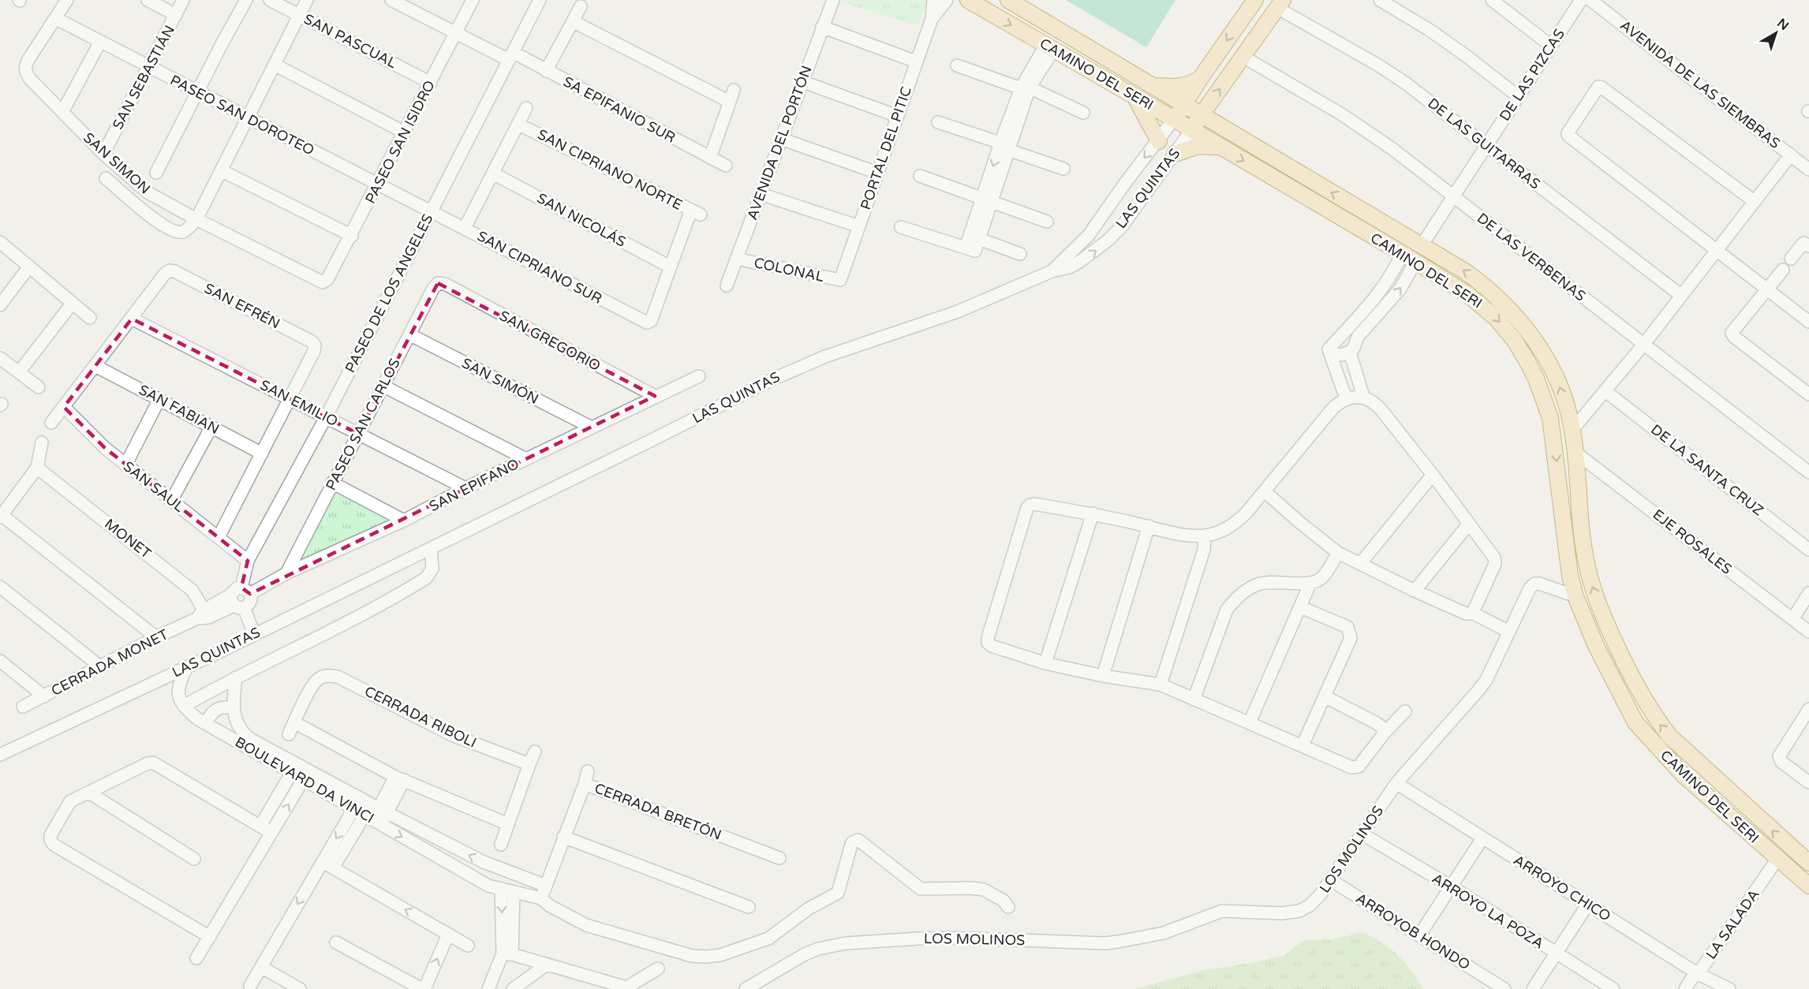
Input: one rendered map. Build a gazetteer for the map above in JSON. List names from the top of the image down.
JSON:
{
  "streets": {
    "main road": ["CAMINO DEL SERI"],
    "street": [
      "SAN PASCUAL",
      "DE LAS PIZCAS",
      "SAN SEBASTIÁN",
      "AVENIDA DE LAS SIEMBRAS",
      "SA EPIFANIO SUR",
      "PASEO SAN DOROTEO",
      "PASEO SAN ISIDRO",
      "AVENIDA DEL PORTÓN",
      "DE LAS GUITARRAS",
      "PORTAL DEL PITIC",
      "SAN SIMON",
      "SAN CIPRIANO NORTE",
      "LAS QUINTAS",
      "SAN NICOLÁS",
      "DE LAS VERBENAS",
      "SAN CIPRIANO SUR",
      "COLONAL",
      "PASEO DE LOS ANGELES",
      "SAN EFRÉN",
      "SAN GREGORIO",
      "SAN SIMÓN",
      "SAN EMILIO",
      "SAN FABIAN",
      "PASEO SAN CARLOS",
      "DE LA SANTA CRUZ",
      "SAN EPIFANO",
      "SAN SAUL",
      "MONET",
      "EJE ROSALES",
      "CERRADA MONET",
      "CERRADA RIBOLI",
      "BOULEVARD DA VINCI",
      "CERRADA BRETÓN",
      "LOS MOLINOS",
      "ARROYO CHICO",
      "ARROYO LA POZA",
      "LA SALADA",
      "ARROYOB HONDO"
    ]
  },
  "crossings": [
    ["SAN PASCUAL", "PASEO SAN ISIDRO"],
    ["CAMINO DEL SERI", "DE LAS PIZCAS"],
    ["CAMINO DEL SERI", "LAS QUINTAS"],
    ["CAMINO DEL SERI", "EJE ROSALES"],
    ["CAMINO DEL SERI", "LOS MOLINOS"],
    ["CAMINO DEL SERI", "LA SALADA"],
    ["DE LAS PIZCAS", "DE LAS GUITARRAS"],
    ["DE LAS PIZCAS", "DE LAS VERBENAS"],
    ["SAN SEBASTIÁN", "PASEO SAN DOROTEO"],
    ["SAN SEBASTIÁN", "SAN SIMON"],
    ["SA EPIFANIO SUR", "PASEO SAN ISIDRO"],
    ["SA EPIFANIO SUR", "PASEO DE LOS ANGELES"],
    ["PASEO SAN DOROTEO", "PASEO SAN ISIDRO"],
    ["PASEO SAN DOROTEO", "SAN SIMON"],
    ["PASEO SAN DOROTEO", "SAN CIPRIANO SUR"],
    ["PASEO SAN DOROTEO", "PASEO DE LOS ANGELES"],
    ["PASEO SAN ISIDRO", "SAN SIMON"],
    ["AVENIDA DEL PORTÓN", "COLONAL"],
    ["PORTAL DEL PITIC", "COLONAL"],
    ["SAN CIPRIANO NORTE", "SAN NICOLÁS"],
    ["SAN CIPRIANO NORTE", "SAN CIPRIANO SUR"],
    ["SAN NICOLÁS", "SAN CIPRIANO SUR"],
    ["SAN CIPRIANO SUR", "PASEO DE LOS ANGELES"],
    ["PASEO DE LOS ANGELES", "SAN EMILIO"],
    ["PASEO DE LOS ANGELES", "SAN EPIFANO"],
    ["PASEO DE LOS ANGELES", "SAN SAUL"],
    ["PASEO DE LOS ANGELES", "CERRADA MONET"],
    ["SAN EFRÉN", "SAN EMILIO"],
    ["SAN GREGORIO", "PASEO SAN CARLOS"],
    ["SAN GREGORIO", "SAN EPIFANO"],
    ["SAN SIMÓN", "PASEO SAN CARLOS"],
    ["SAN SIMÓN", "SAN EPIFANO"],
    ["SAN EMILIO", "PASEO SAN CARLOS"],
    ["SAN EMILIO", "SAN EPIFANO"],
    ["PASEO SAN CARLOS", "SAN EPIFANO"],
    ["SAN EPIFANO", "CERRADA MONET"],
    ["MONET", "CERRADA MONET"],
    ["BOULEVARD DA VINCI", "CERRADA BRETÓN"],
    ["LOS MOLINOS", "ARROYO CHICO"],
    ["LOS MOLINOS", "ARROYO LA POZA"],
    ["LOS MOLINOS", "ARROYOB HONDO"],
    ["ARROYO CHICO", "LA SALADA"]
  ],
  "north": "top right"
}
